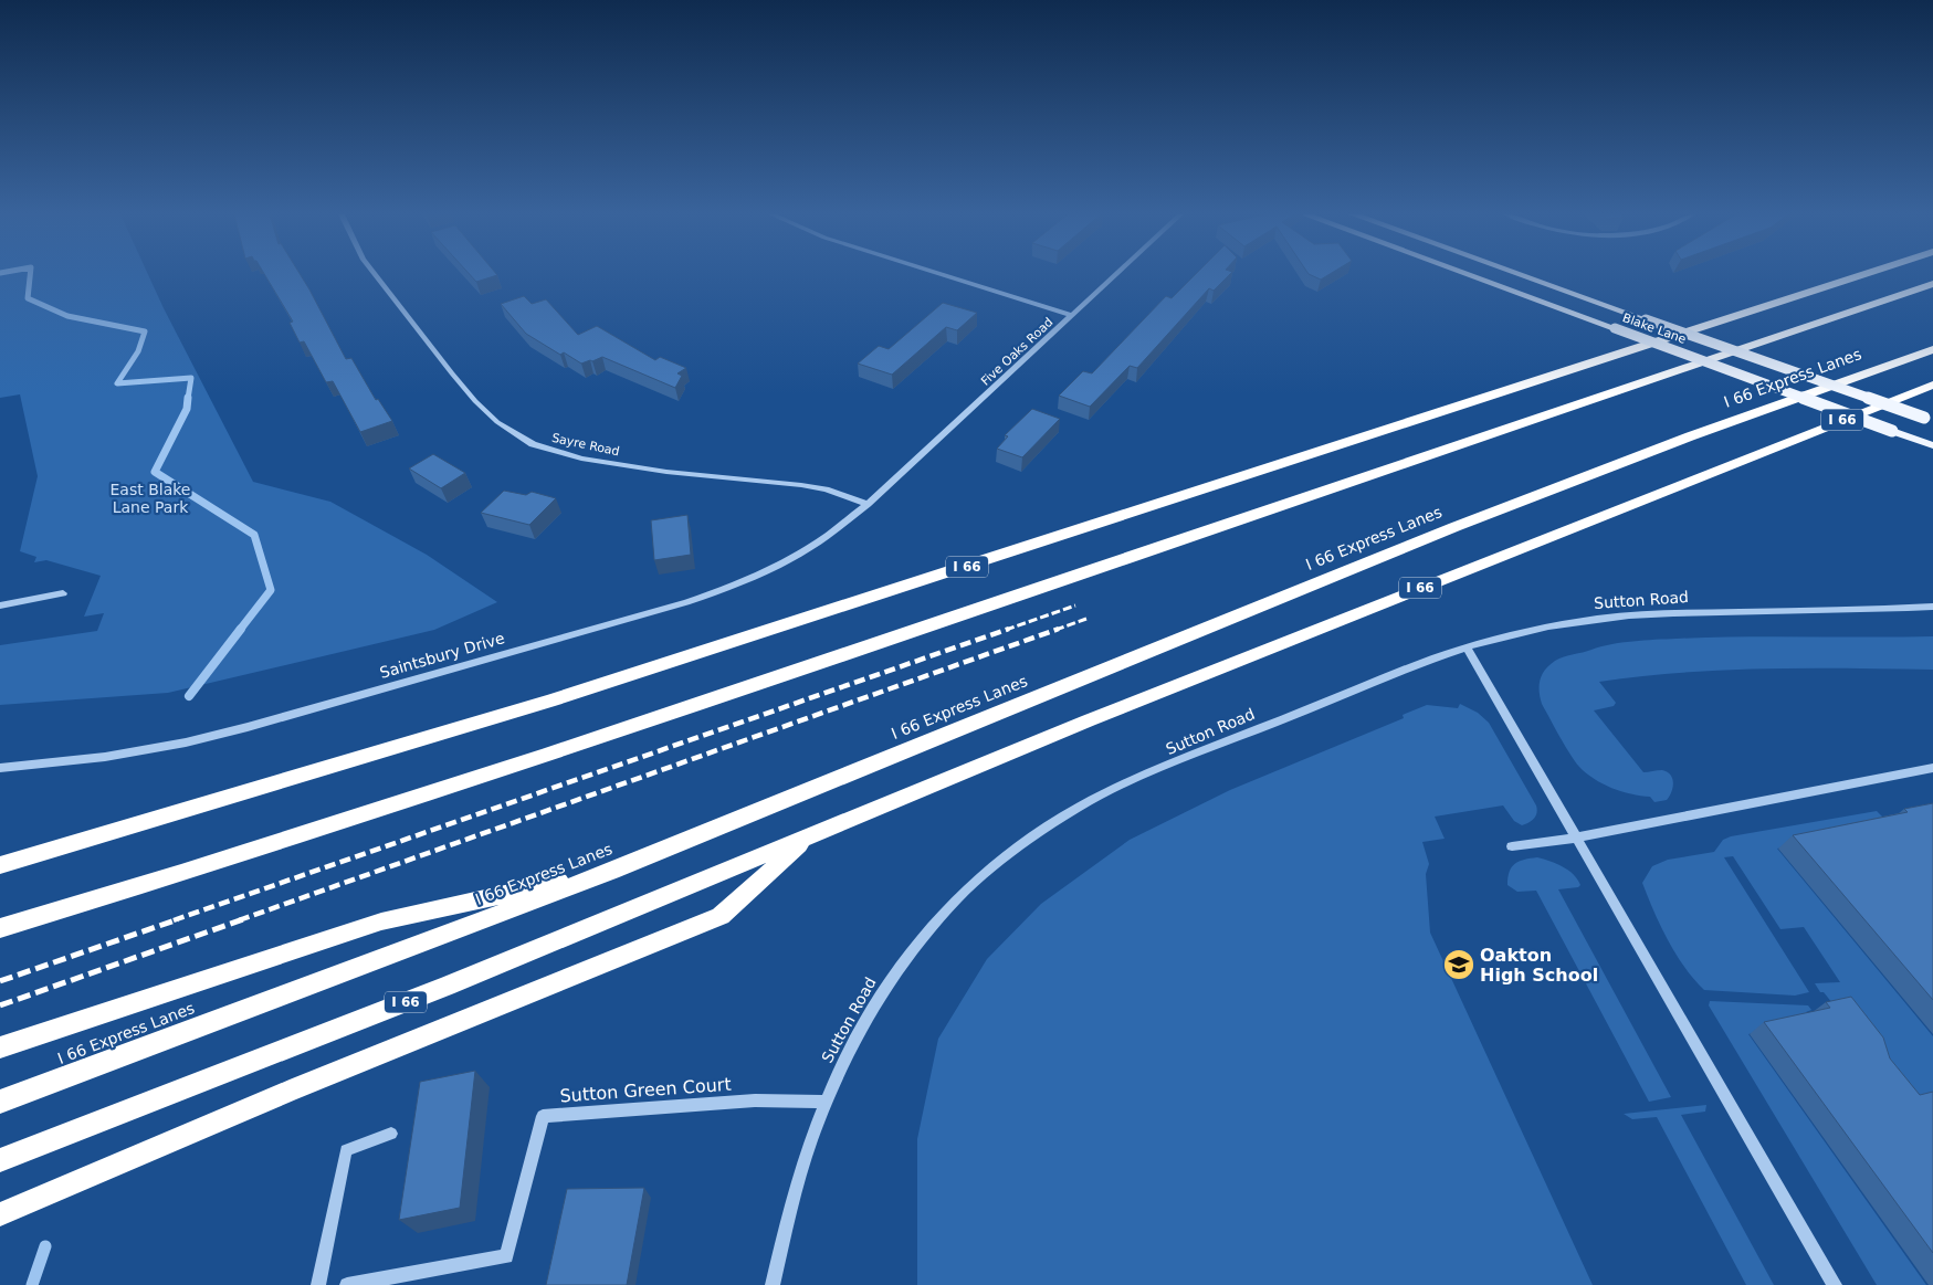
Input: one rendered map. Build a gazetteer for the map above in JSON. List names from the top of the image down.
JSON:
{
  "streets": {
    "highway": ["I 66 Express Lanes", "I 66"],
    "main road": ["Blake Lane"],
    "street": [
      "Five Oaks Road",
      "Sayre Road",
      "Sutton Road",
      "Saintsbury Drive",
      "Sutton Green Court"
    ]
  },
  "crossings": [
    ["Five Oaks Road", "Sayre Road"],
    ["Five Oaks Road", "Saintsbury Drive"],
    ["Sayre Road", "Saintsbury Drive"],
    ["Sutton Road", "Sutton Green Court"]
  ],
  "parks": ["East Blake Lane Park"],
  "places": {
    "school or university": ["Oakton High School"]
  }
}
